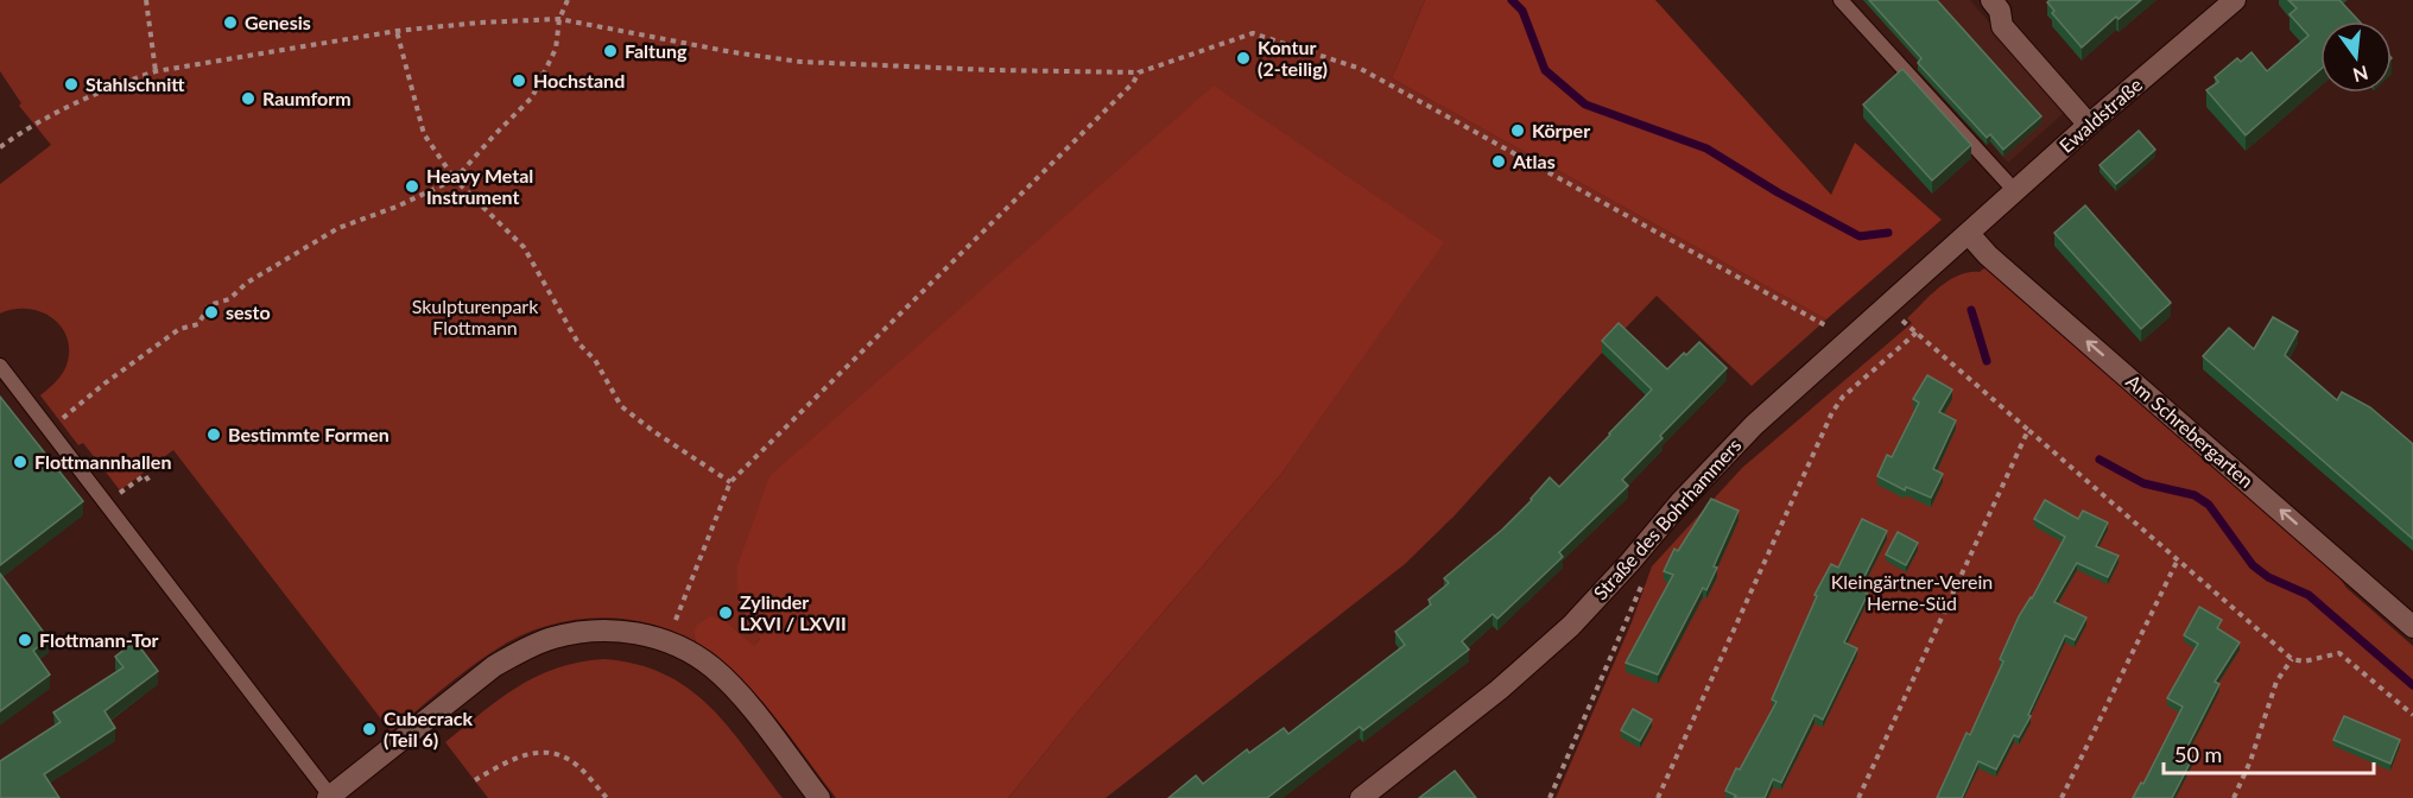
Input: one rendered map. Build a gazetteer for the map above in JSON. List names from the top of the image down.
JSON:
{
  "streets": {
    "street": ["Ewaldstraße", "Am Schrebergarten", "Straße des Bohrhammers"]
  },
  "crossings": [
    ["Ewaldstraße", "Am Schrebergarten"],
    ["Ewaldstraße", "Straße des Bohrhammers"],
    ["Am Schrebergarten", "Straße des Bohrhammers"]
  ],
  "one_way": ["Am Schrebergarten"],
  "parks": ["Skulpturenpark Flottmann", "Kleingärtner-Verein Herne-Süd"],
  "places": [
    "Genesis",
    "Faltung",
    "Kontur (2-teilig)",
    "Hochstand",
    "Stahlschnitt",
    "Raumform",
    "Körper",
    "Atlas",
    "Heavy Metal Instrument",
    "sesto",
    "Bestimmte Formen",
    "Flottmannhallen",
    "Zylinder LXVI / LXVII",
    "Flottmann-Tor",
    "Cubecrack (Teil 6)"
  ],
  "scale_bar": "50 m",
  "north": "bottom"
}
